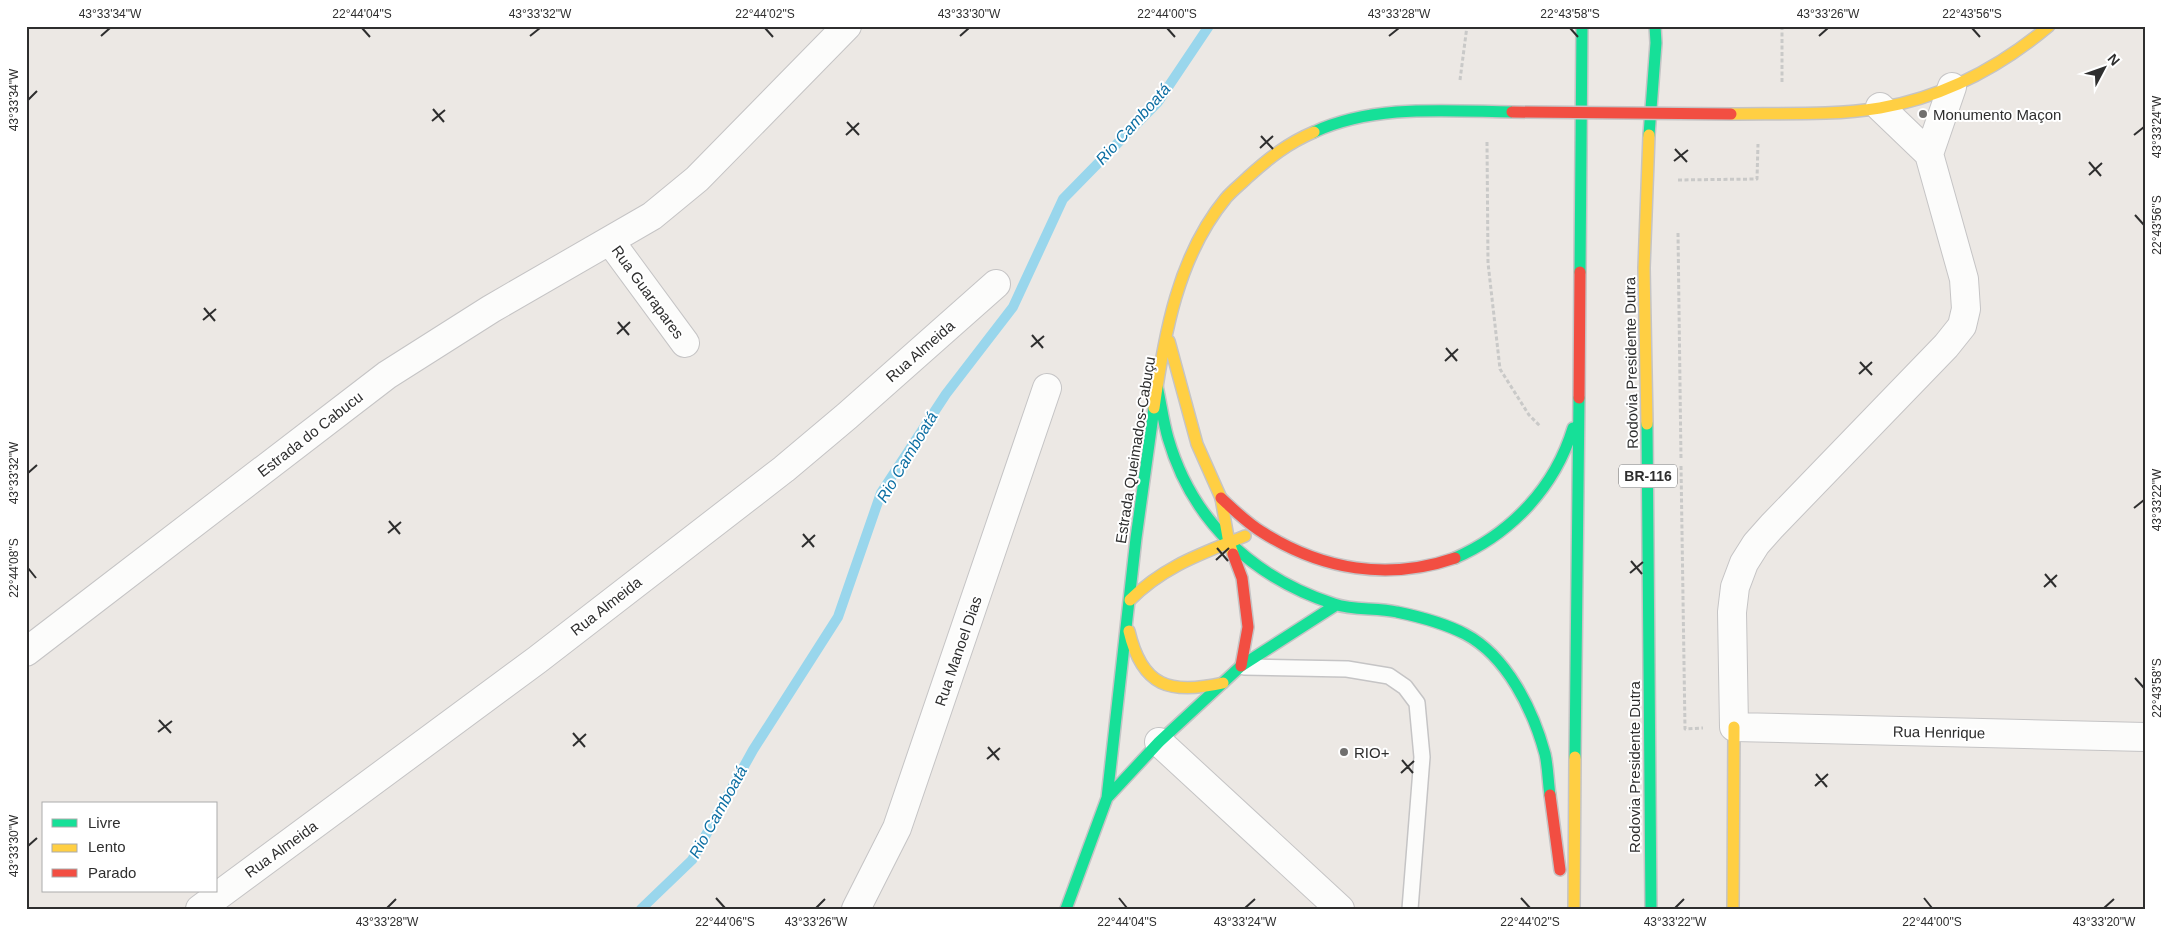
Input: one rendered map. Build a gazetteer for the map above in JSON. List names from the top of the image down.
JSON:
{
  "streets": {
    "main road": ["Rodovia Presidente Dutra", "Estrada Queimados-Cabuçu", "BR-116"],
    "street": [
      "Rua Guarapares",
      "Rua Almeida",
      "Estrada do Cabucu",
      "Rua Manoel Dias",
      "Rua Henrique"
    ]
  },
  "crossings": [
    ["Rua Guarapares", "Estrada do Cabucu"]
  ],
  "water": ["Rio Camboatá"],
  "places": ["Monumento Maçon", "RIO+"],
  "legend": ["Livre", "Lento", "Parado"],
  "north": "top right",
  "coordinates": [
    "43°33'34\"W",
    "22°44'04\"S",
    "43°33'32\"W",
    "22°44'02\"S",
    "43°33'30\"W",
    "22°44'00\"S",
    "43°33'28\"W",
    "22°43'58\"S",
    "43°33'26\"W",
    "22°43'56\"S",
    "43°33'24\"W",
    "43°33'22\"W",
    "22°44'08\"S",
    "22°44'06\"S",
    "43°33'20\"W"
  ]
}
